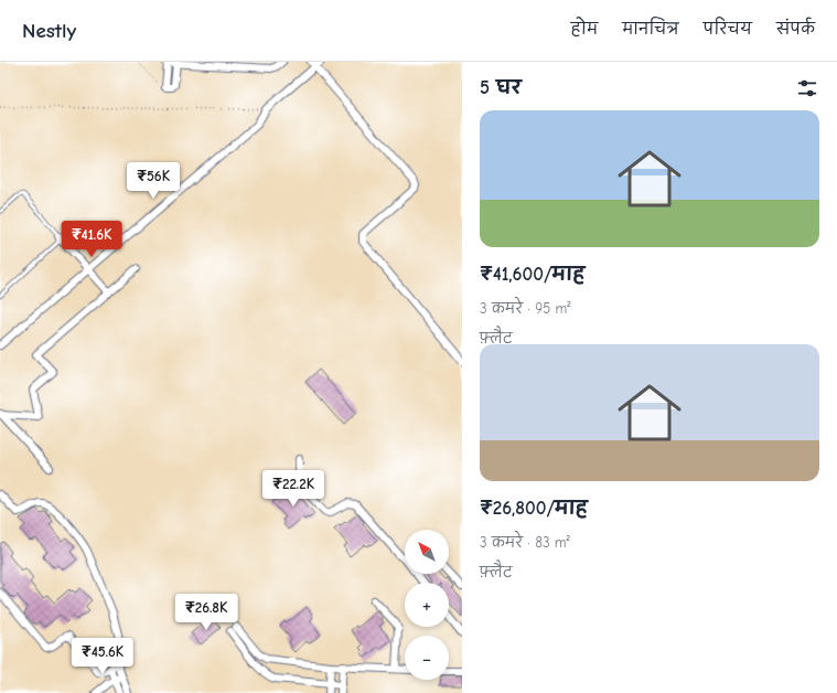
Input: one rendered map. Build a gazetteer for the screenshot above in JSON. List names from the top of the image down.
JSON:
{
  "north": "top left",
  "page": {
    "header": "Nestly",
    "nav": [
      "होम",
      "मानचित्र",
      "परिचय",
      "संपर्क"
    ],
    "heading": "5 घर",
    "list": [
      {
        "name": "₹41,600/माह",
        "note": "3 कमरे · 95 m² · फ़्लैट"
      },
      {
        "name": "₹26,800/माह",
        "note": "3 कमरे · 83 m² · फ़्लैट"
      }
    ],
    "price": [
      "₹56K",
      "₹41.6K",
      "₹22.2K",
      "₹26.8K",
      "₹45.6K"
    ],
    "map_buttons": ["+", "−"]
  }
}
